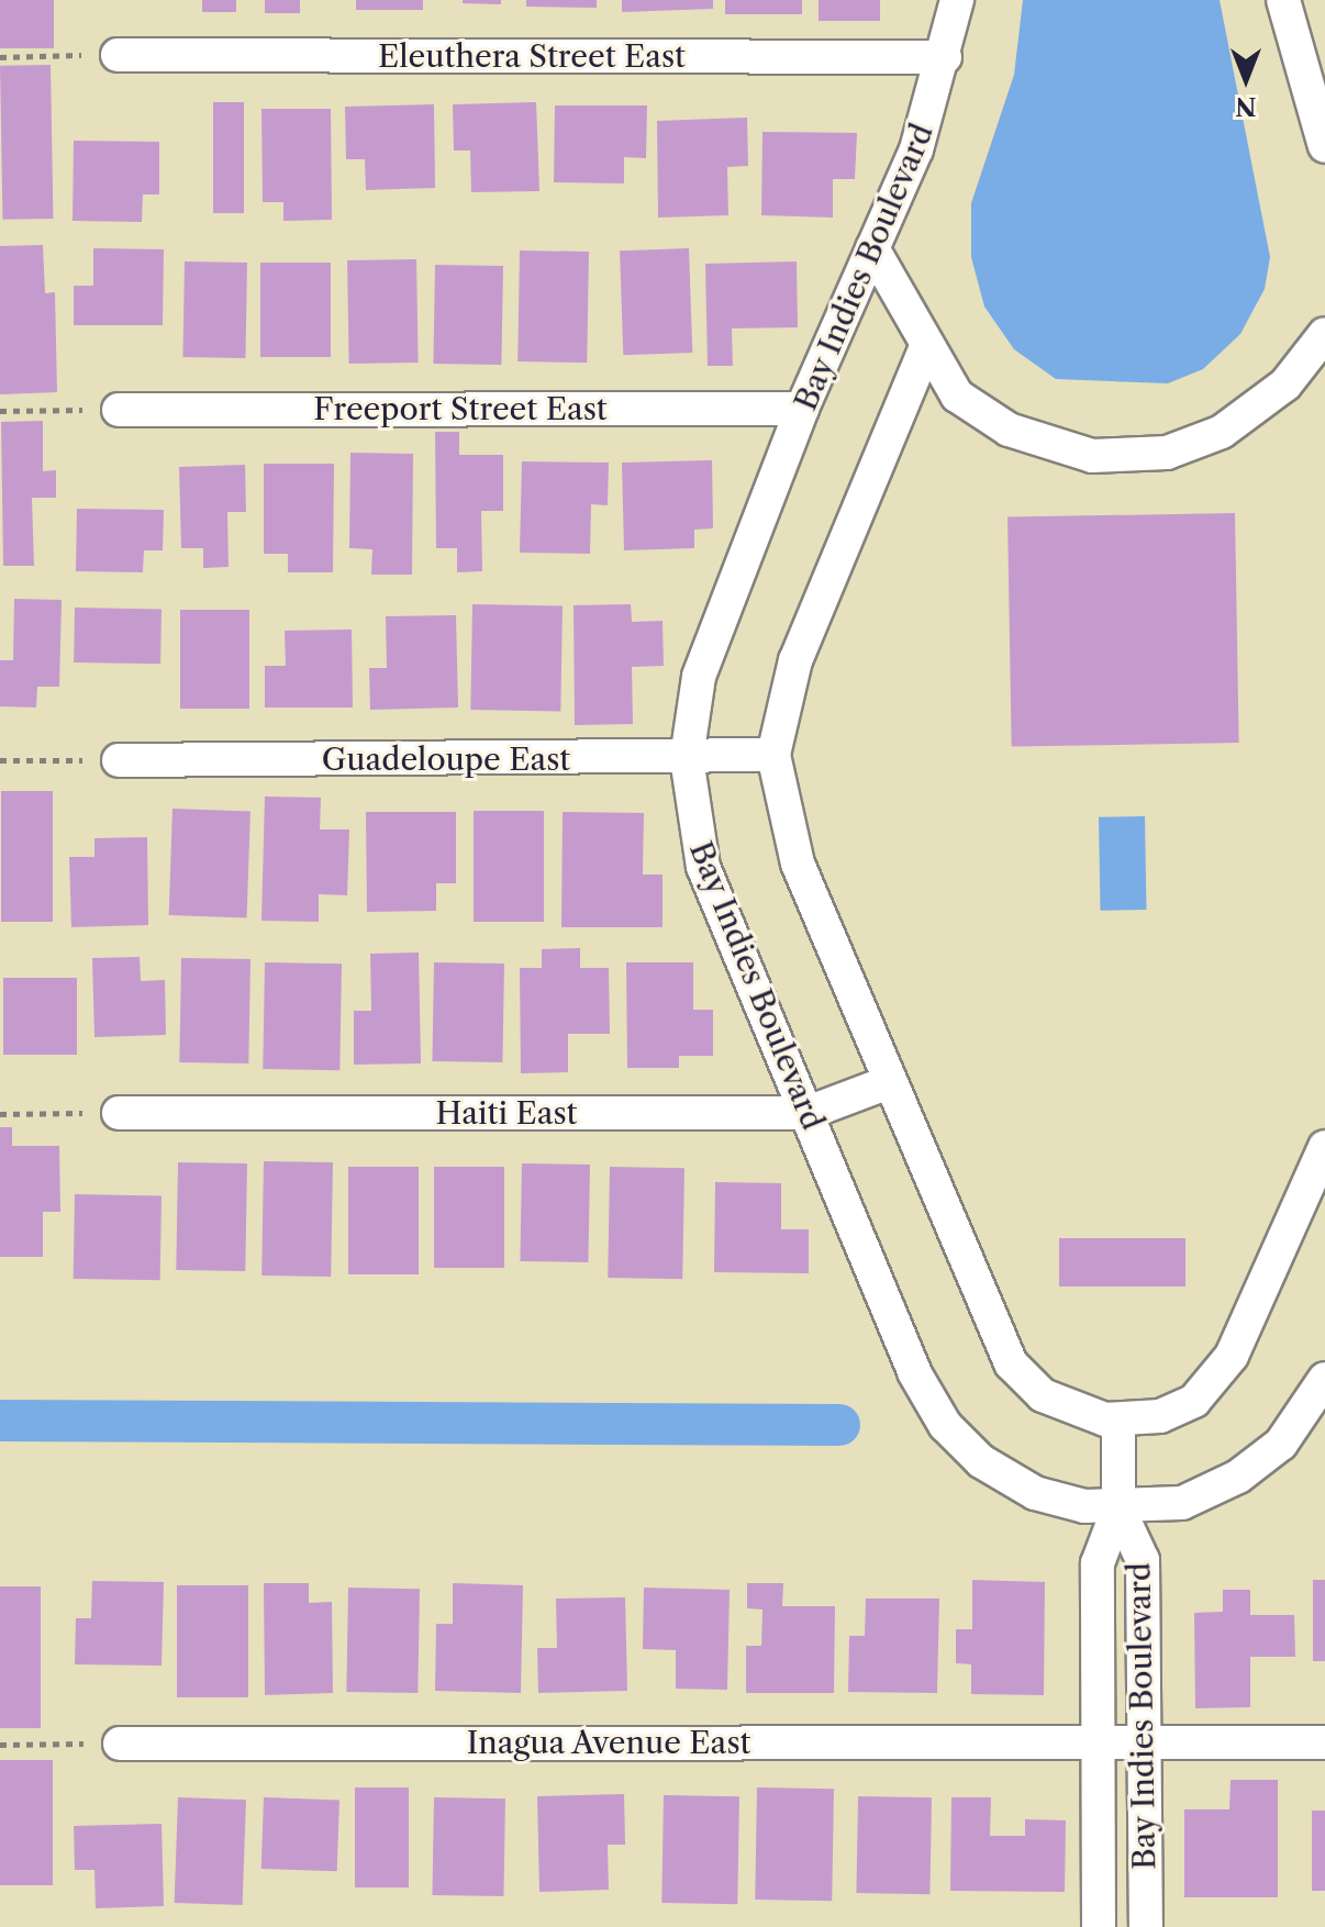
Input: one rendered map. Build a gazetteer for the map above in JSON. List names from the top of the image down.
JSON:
{
  "streets": {
    "street": [
      "Eleuthera Street East",
      "Bay Indies Boulevard",
      "Freeport Street East",
      "Guadeloupe East",
      "Haiti East",
      "Inagua Avenue East"
    ]
  },
  "crossings": [
    ["Eleuthera Street East", "Bay Indies Boulevard"],
    ["Bay Indies Boulevard", "Freeport Street East"],
    ["Bay Indies Boulevard", "Guadeloupe East"],
    ["Bay Indies Boulevard", "Haiti East"],
    ["Bay Indies Boulevard", "Inagua Avenue East"]
  ],
  "north": "bottom"
}
